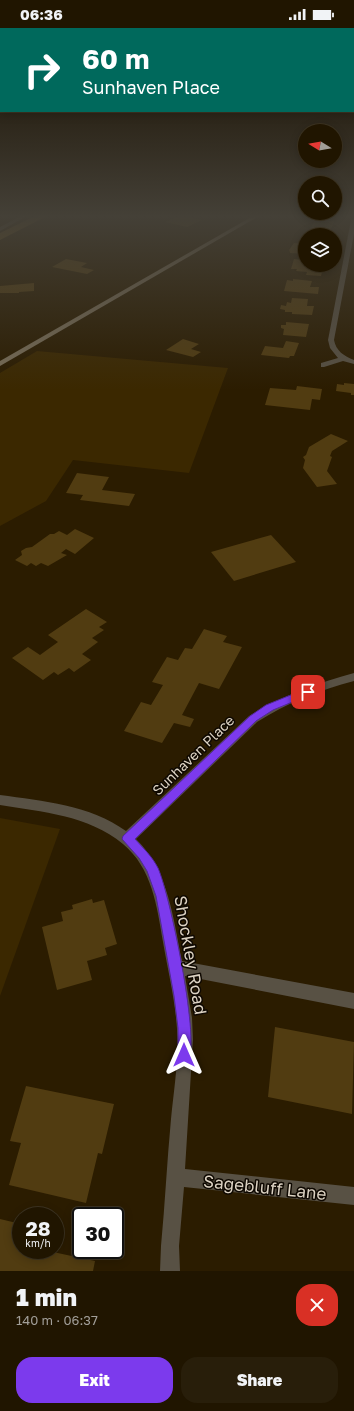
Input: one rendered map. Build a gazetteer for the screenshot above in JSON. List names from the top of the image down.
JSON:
{
  "streets": {
    "street": ["Sunhaven Place", "Shockley Road", "Sagebluff Lane"]
  },
  "crossings": [
    ["Sunhaven Place", "Shockley Road"],
    ["Shockley Road", "Sagebluff Lane"]
  ],
  "north": "left",
  "page": {
    "status": "06:36",
    "turn": ["60 m", "Sunhaven Place"],
    "speed": "28 km/h",
    "limit": "30",
    "heading": ["1 min", "140 m · 06:37"],
    "buttons": ["Exit", "Share"]
  }
}
